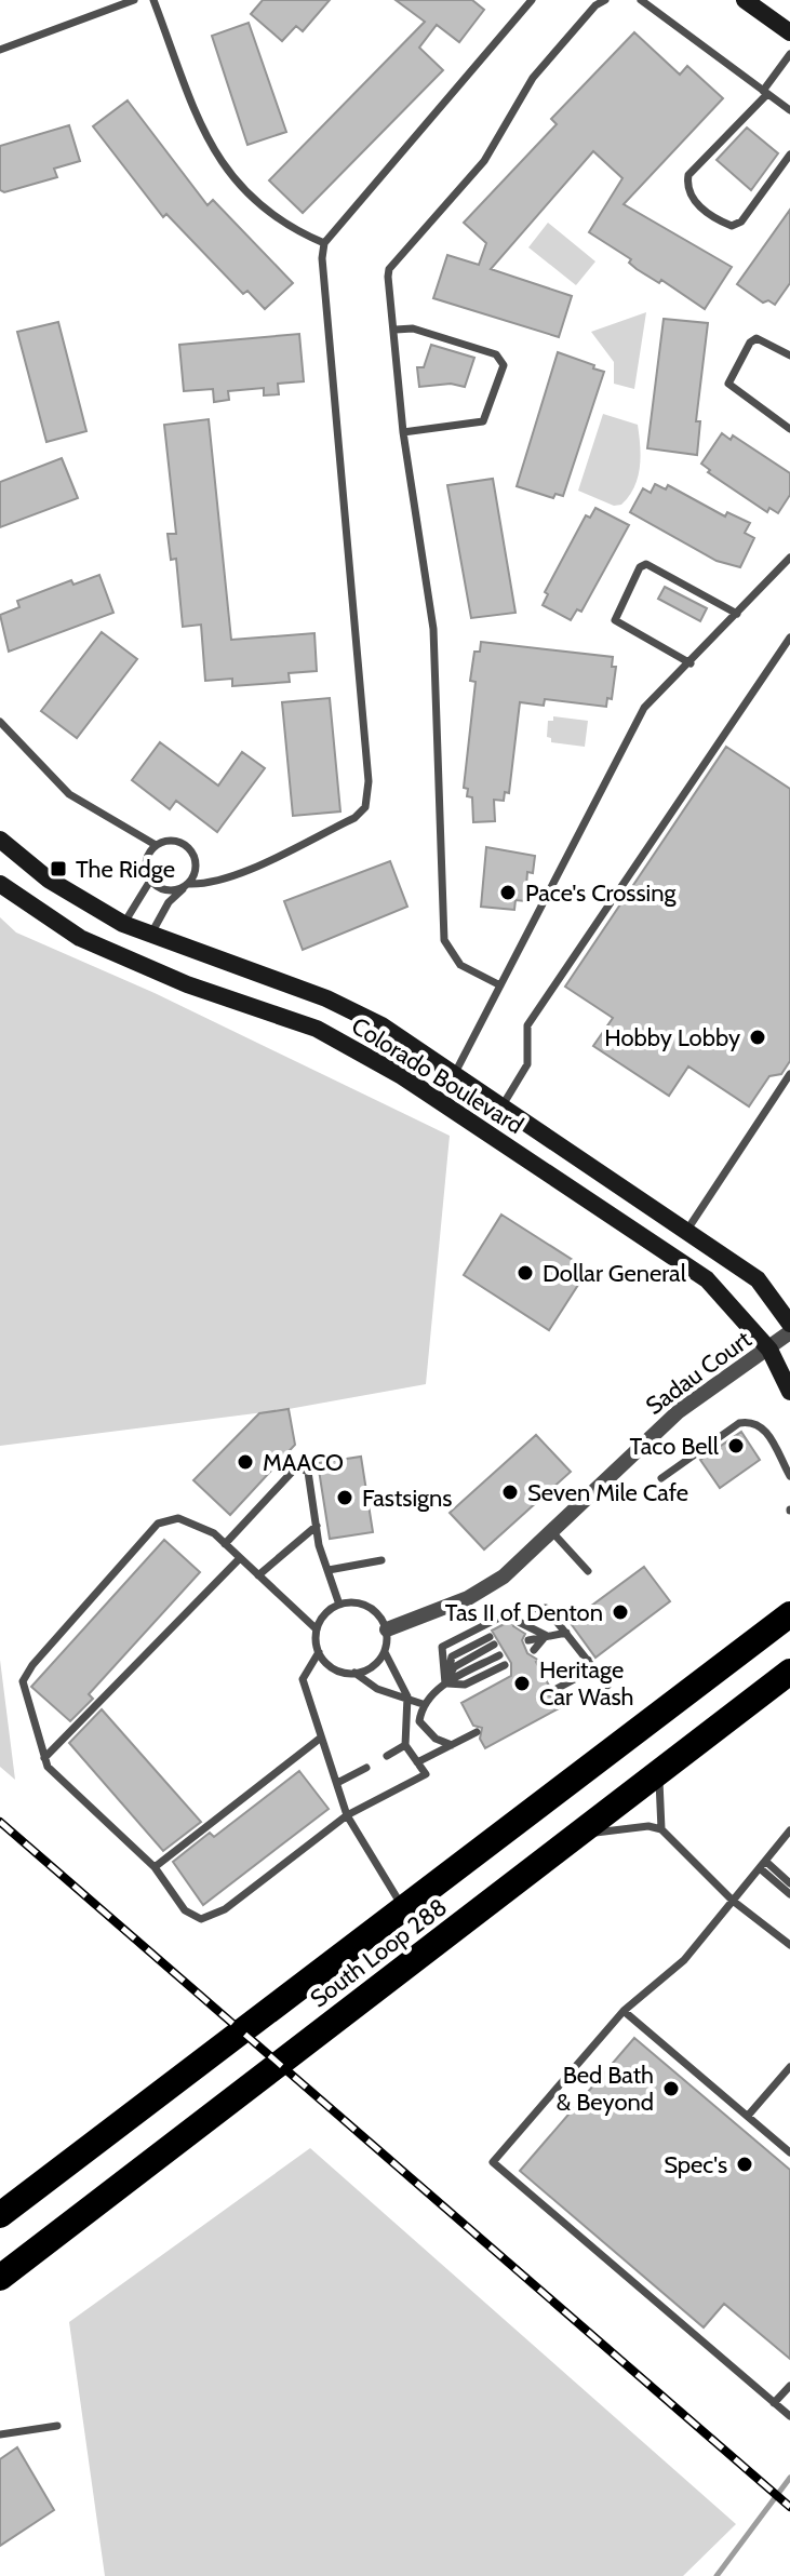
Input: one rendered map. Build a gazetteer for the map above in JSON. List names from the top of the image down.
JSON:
{
  "streets": {
    "highway": ["South Loop 288"],
    "street": ["Colorado Boulevard", "Sadau Court"]
  },
  "crossings": [
    ["Colorado Boulevard", "Sadau Court"]
  ],
  "places": {
    "transit": ["The Ridge"],
    "other": [
      "Pace's Crossing",
      "Hobby Lobby",
      "Dollar General",
      "Taco Bell",
      "MAACO",
      "Seven Mile Cafe",
      "Fastsigns",
      "Tas II of Denton",
      "Heritage Car Wash",
      "Bed Bath & Beyond",
      "Spec's"
    ]
  }
}
